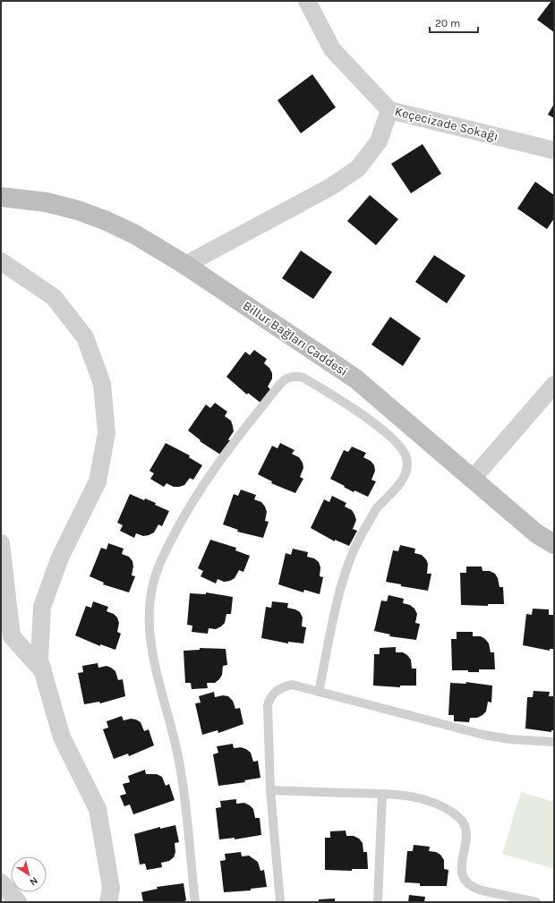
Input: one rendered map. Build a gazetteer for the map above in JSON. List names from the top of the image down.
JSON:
{
  "streets": {
    "street": ["Keçecizade Sokağı", "Billur Bağları Caddesi"]
  },
  "scale_bar": "20 m",
  "north": "bottom right"
}
